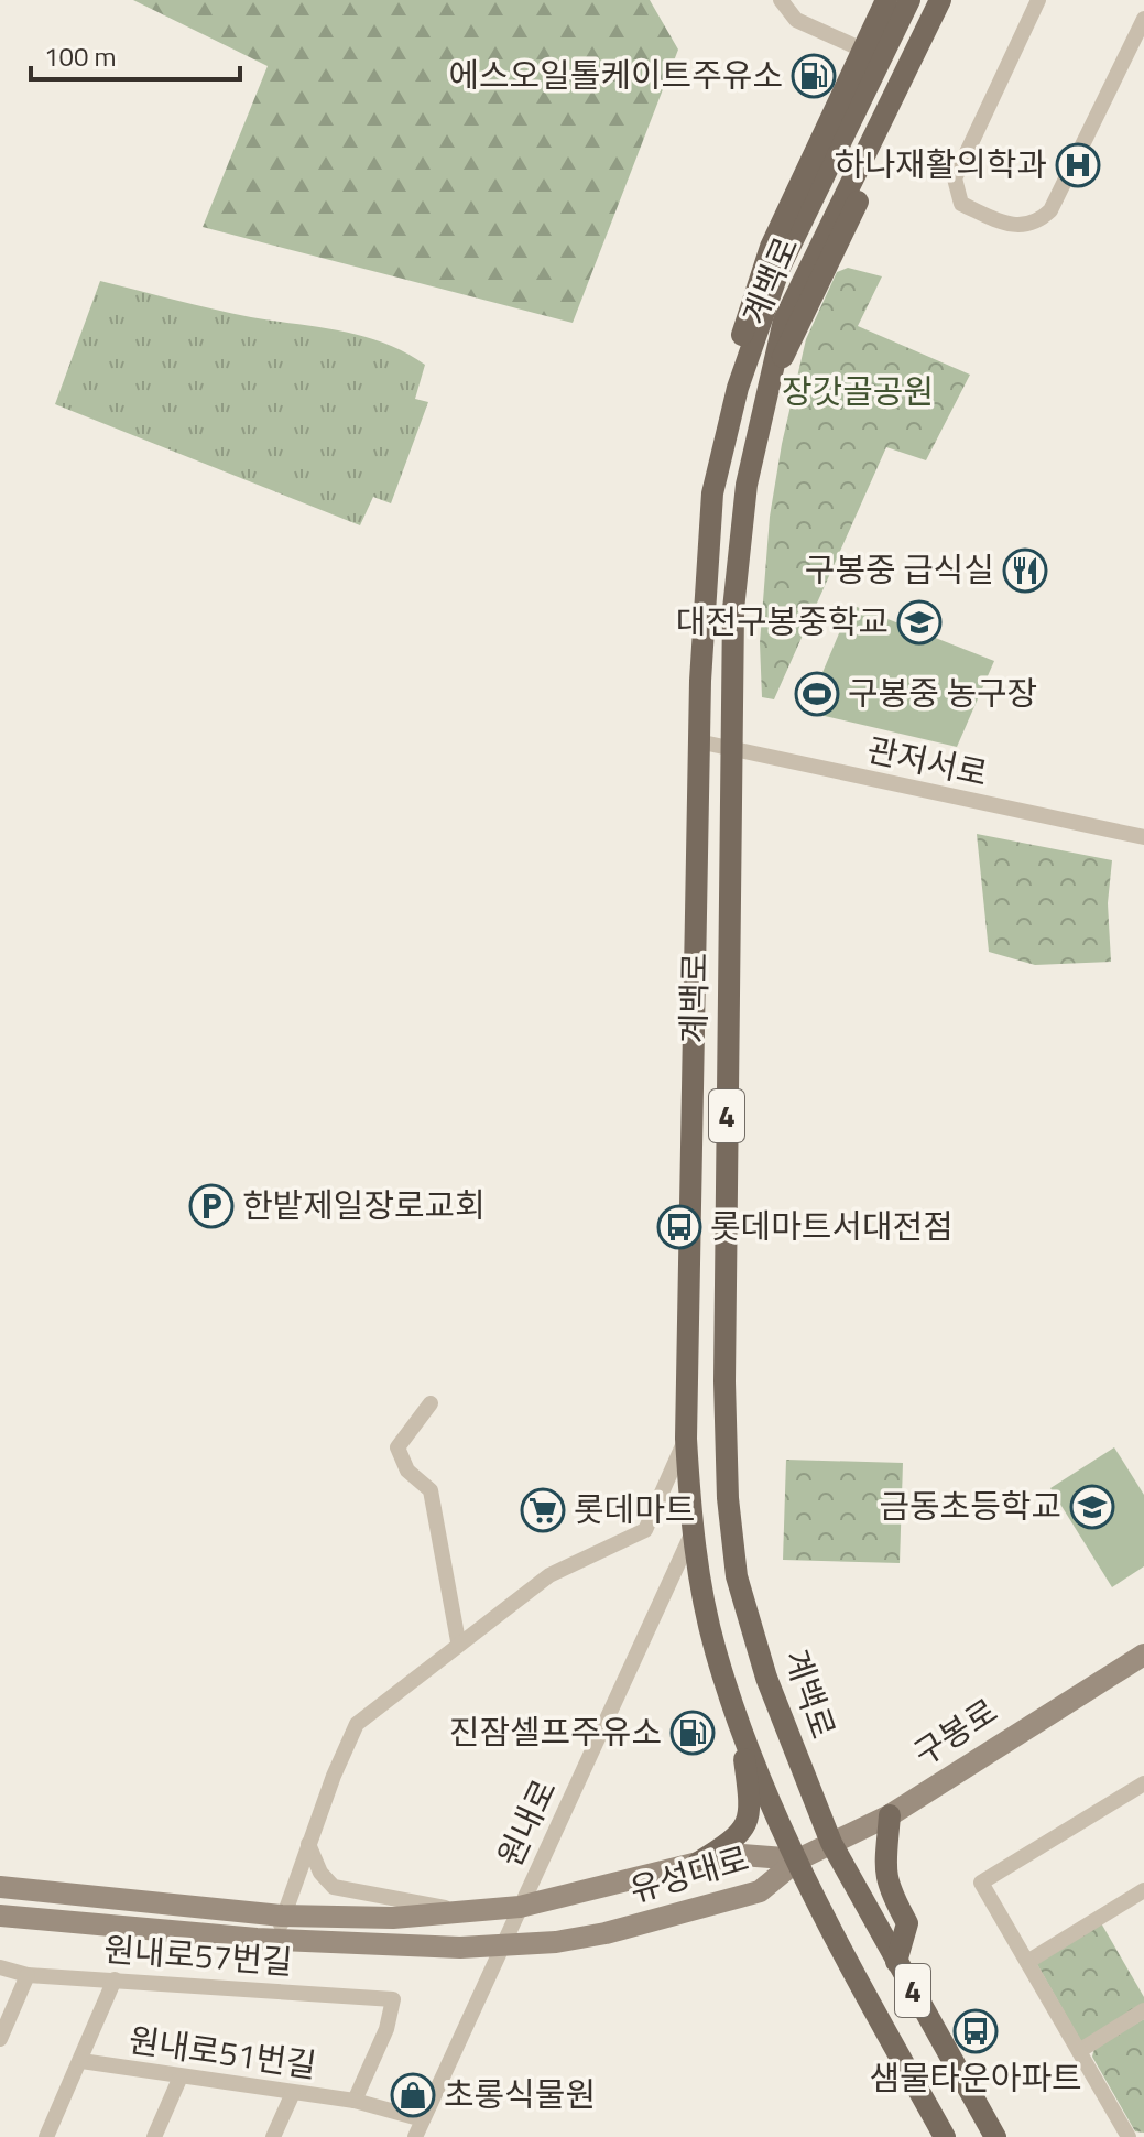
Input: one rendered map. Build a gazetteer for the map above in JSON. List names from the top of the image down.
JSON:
{
  "streets": {
    "main road": ["계백로", "4"],
    "street": [
      "관저서로",
      "구봉로",
      "원내로",
      "유성대로",
      "원내로57번길",
      "원내로51번길"
    ]
  },
  "crossings": [
    ["계백로", "관저서로"],
    ["계백로", "구봉로"],
    ["계백로", "원내로"],
    ["계백로", "유성대로"],
    ["구봉로", "유성대로"],
    ["원내로", "유성대로"],
    ["원내로", "원내로51번길"],
    ["원내로57번길", "원내로51번길"]
  ],
  "parks": ["장갓골공원"],
  "places": {
    "fuel station": ["에스오일톨케이트주유소", "진잠셀프주유소"],
    "hospital": ["하나재활의학과"],
    "restaurant": ["구봉중 급식실"],
    "school or university": ["대전구봉중학교", "금동초등학교"],
    "sports": ["구봉중 농구장"],
    "parking": ["한밭제일장로교회"],
    "bus stop": ["롯데마트서대전점", "샘물타운아파트"],
    "supermarket": ["롯데마트"],
    "shop": ["초롱식물원"]
  },
  "scale_bar": "100 m"
}
